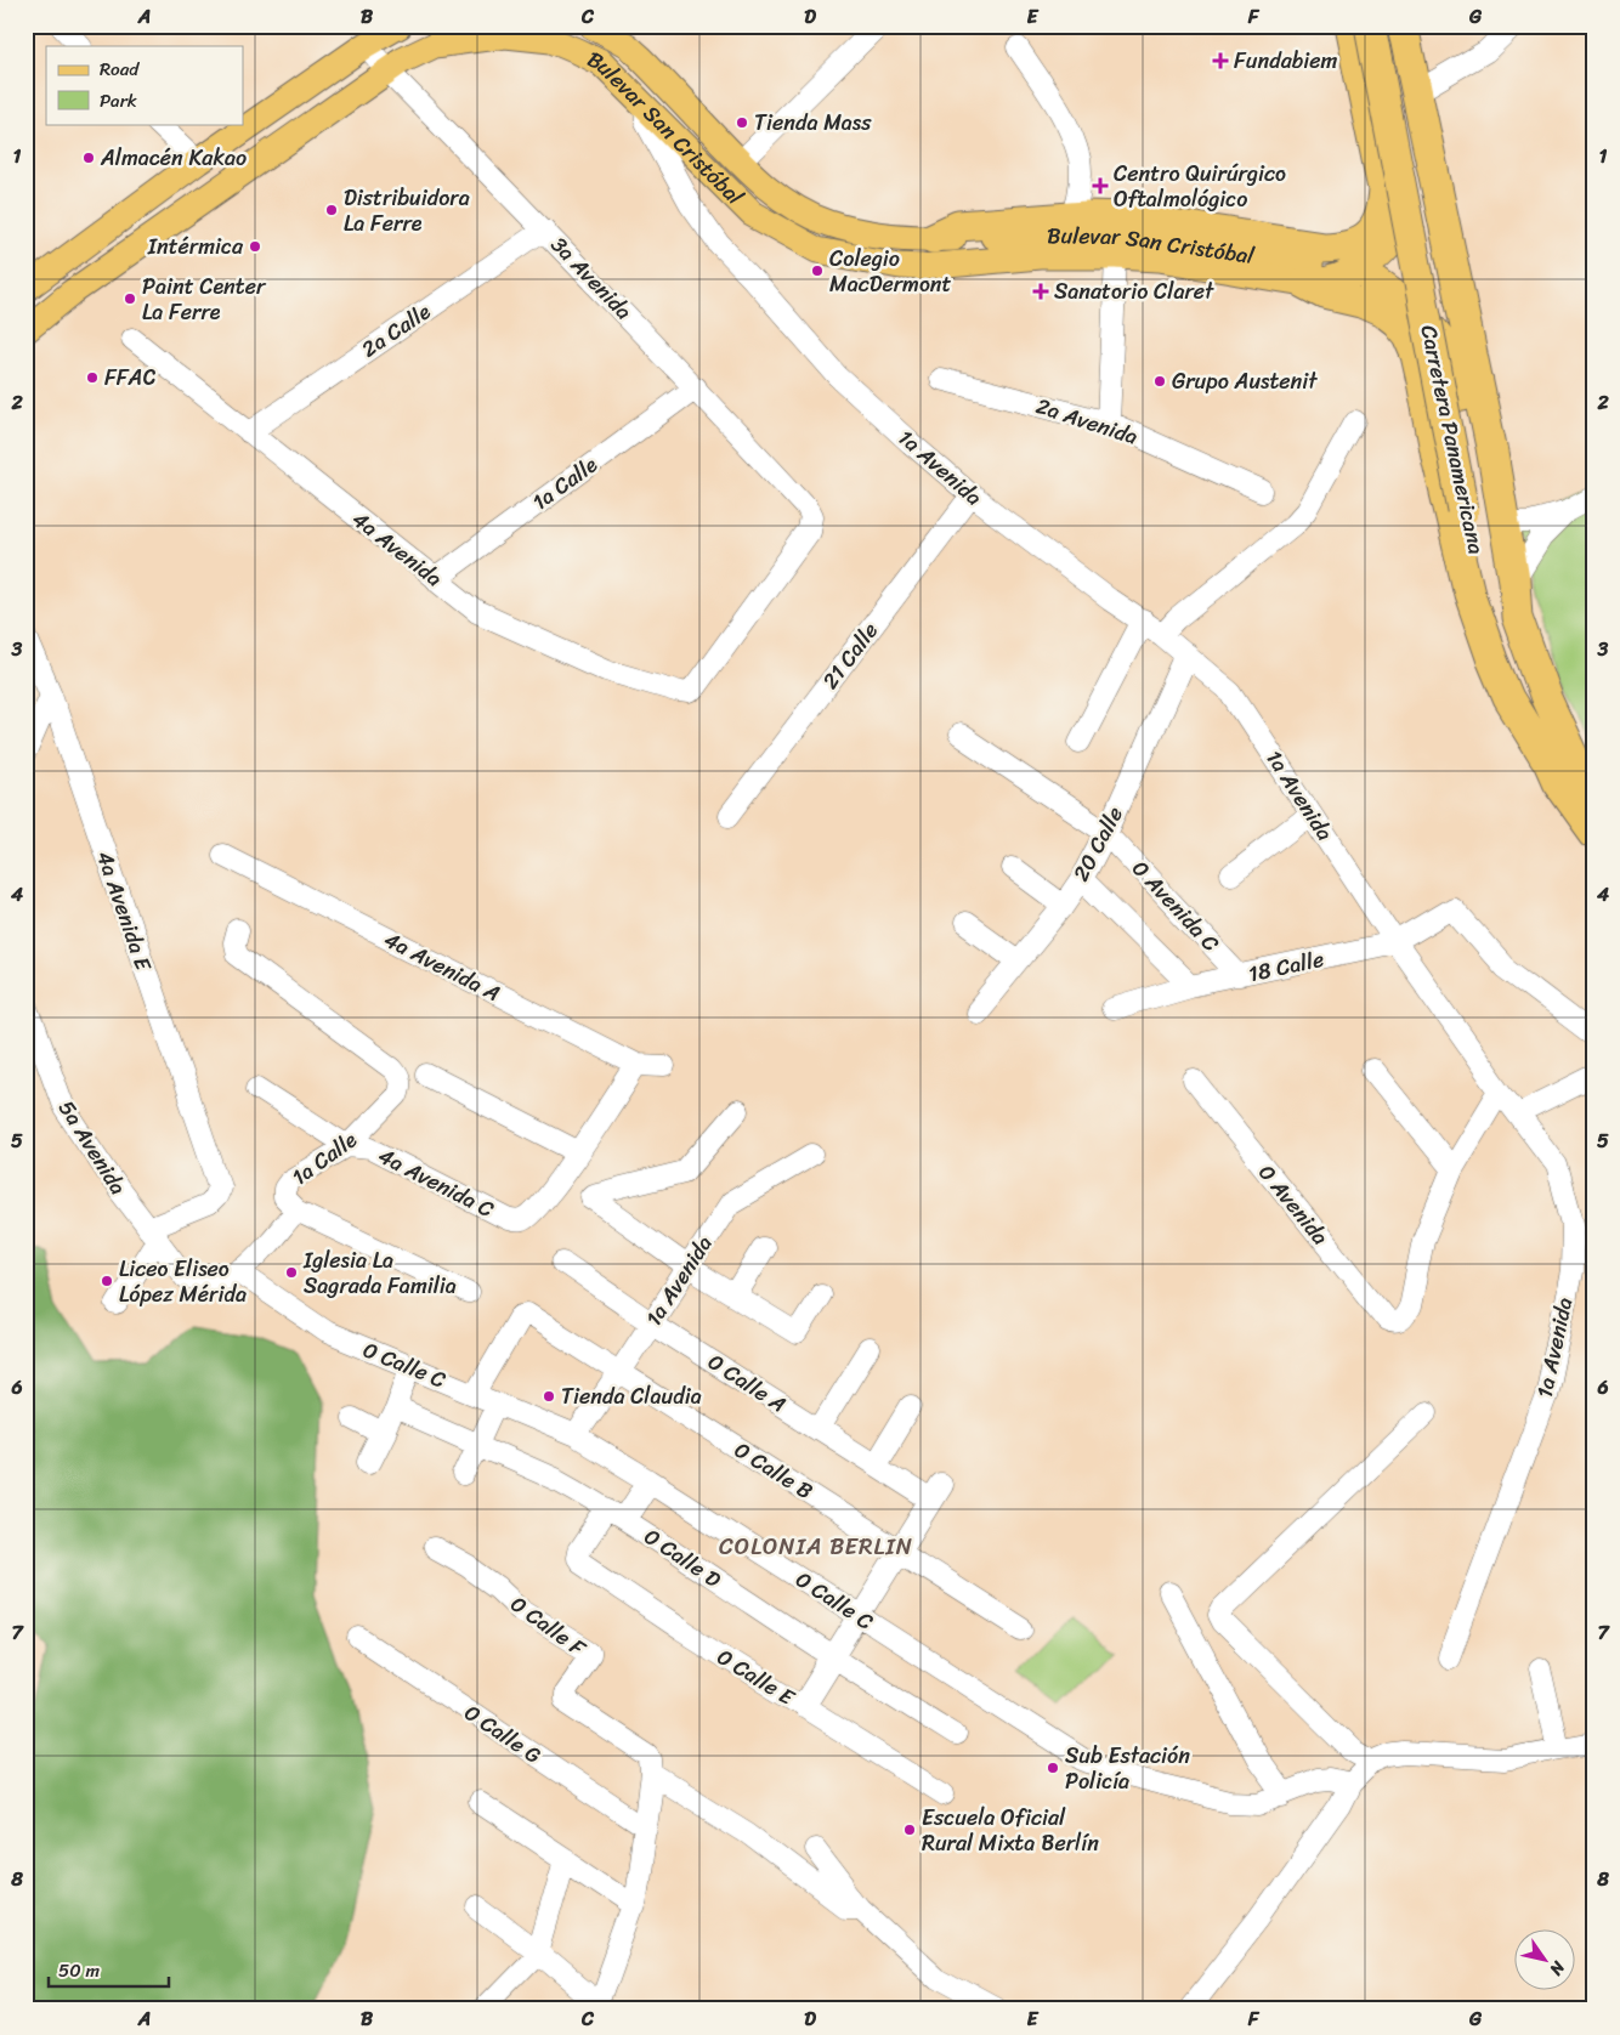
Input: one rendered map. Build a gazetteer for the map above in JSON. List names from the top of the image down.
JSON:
{
  "streets": {
    "highway": ["Carretera Panamericana"],
    "main road": ["Bulevar San Cristóbal"],
    "street": [
      "3a Avenida",
      "2a Calle",
      "2a Avenida",
      "1a Avenida",
      "1a Calle",
      "4a Avenida",
      "21 Calle",
      "20 Calle",
      "0 Avenida C",
      "4a Avenida E",
      "4a Avenida A",
      "18 Calle",
      "5a Avenida",
      "4a Avenida C",
      "0 Avenida",
      "0 Calle C",
      "0 Calle A",
      "0 Calle B",
      "0 Calle D",
      "0 Calle F",
      "0 Calle E",
      "0 Calle G"
    ]
  },
  "crossings": [
    ["Bulevar San Cristóbal", "3a Avenida"],
    ["Bulevar San Cristóbal", "1a Avenida"],
    ["3a Avenida", "2a Calle"],
    ["3a Avenida", "1a Calle"],
    ["3a Avenida", "4a Avenida"],
    ["2a Calle", "4a Avenida"],
    ["1a Avenida", "21 Calle"],
    ["1a Avenida", "20 Calle"],
    ["1a Avenida", "18 Calle"],
    ["1a Avenida", "0 Calle C"],
    ["1a Avenida", "0 Calle A"],
    ["1a Avenida", "0 Calle B"],
    ["1a Calle", "4a Avenida"],
    ["1a Calle", "5a Avenida"],
    ["1a Calle", "4a Avenida C"],
    ["1a Calle", "0 Calle C"],
    ["20 Calle", "0 Avenida C"],
    ["0 Avenida C", "18 Calle"],
    ["4a Avenida E", "5a Avenida"],
    ["0 Calle C", "0 Calle B"],
    ["0 Calle A", "0 Calle B"],
    ["0 Calle D", "0 Calle E"]
  ],
  "districts": ["COLONIA BERLIN"],
  "places": {
    "health": ["Fundabiem", "Centro Quirúrgico Oftalmológico", "Sanatorio Claret"],
    "other": [
      "Tienda Mass",
      "Almacén Kakao",
      "Distribuidora La Ferre",
      "Intérmica",
      "Colegio MacDermont",
      "Paint Center La Ferre",
      "FFAC",
      "Grupo Austenit",
      "Iglesia La Sagrada Familia",
      "Liceo Eliseo López Mérida",
      "Tienda Claudia",
      "Sub Estación Policía",
      "Escuela Oficial Rural Mixta Berlín"
    ]
  },
  "legend": ["Road", "Park"],
  "scale_bar": "50 m",
  "north": "bottom right",
  "grid": {
    "columns": [
      "A",
      "B",
      "C",
      "D",
      "E",
      "F",
      "G"
    ],
    "rows": [
      "1",
      "2",
      "3",
      "4",
      "5",
      "6",
      "7",
      "8"
    ]
  }
}
